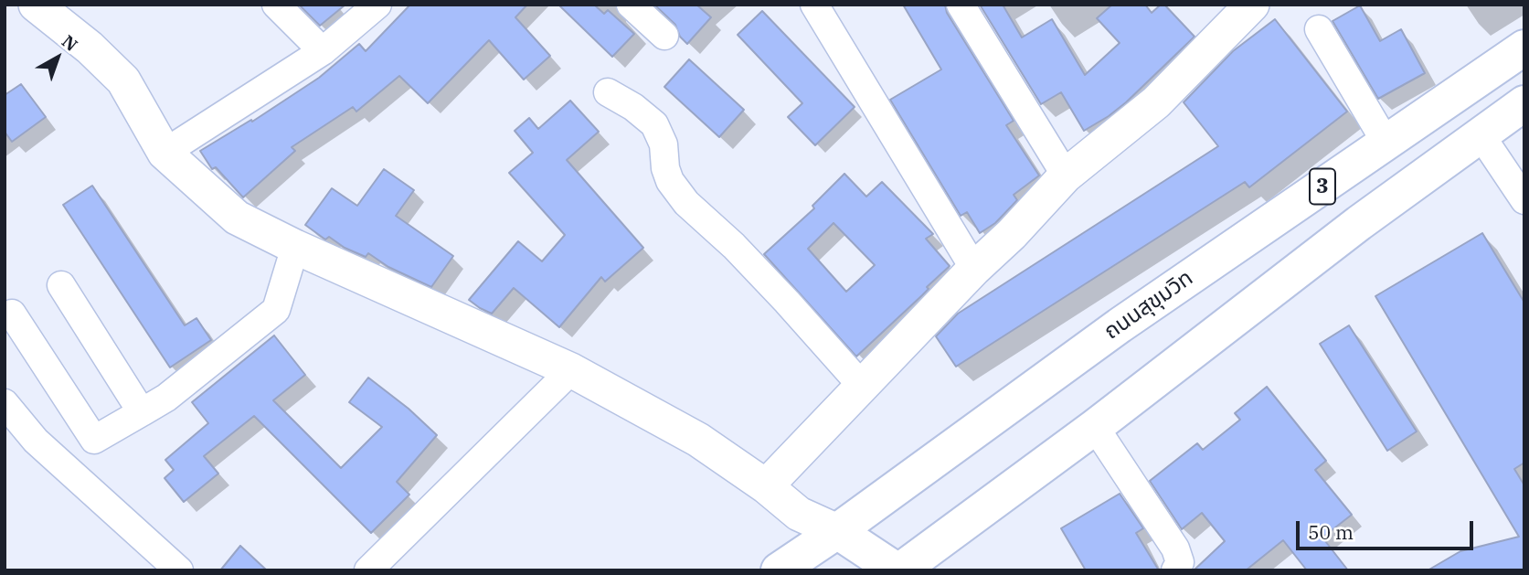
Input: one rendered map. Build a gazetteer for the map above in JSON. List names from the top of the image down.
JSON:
{
  "streets": {
    "main road": ["3", "ถนนสุขุมวิท"]
  },
  "scale_bar": "50 m",
  "north": "top right"
}
